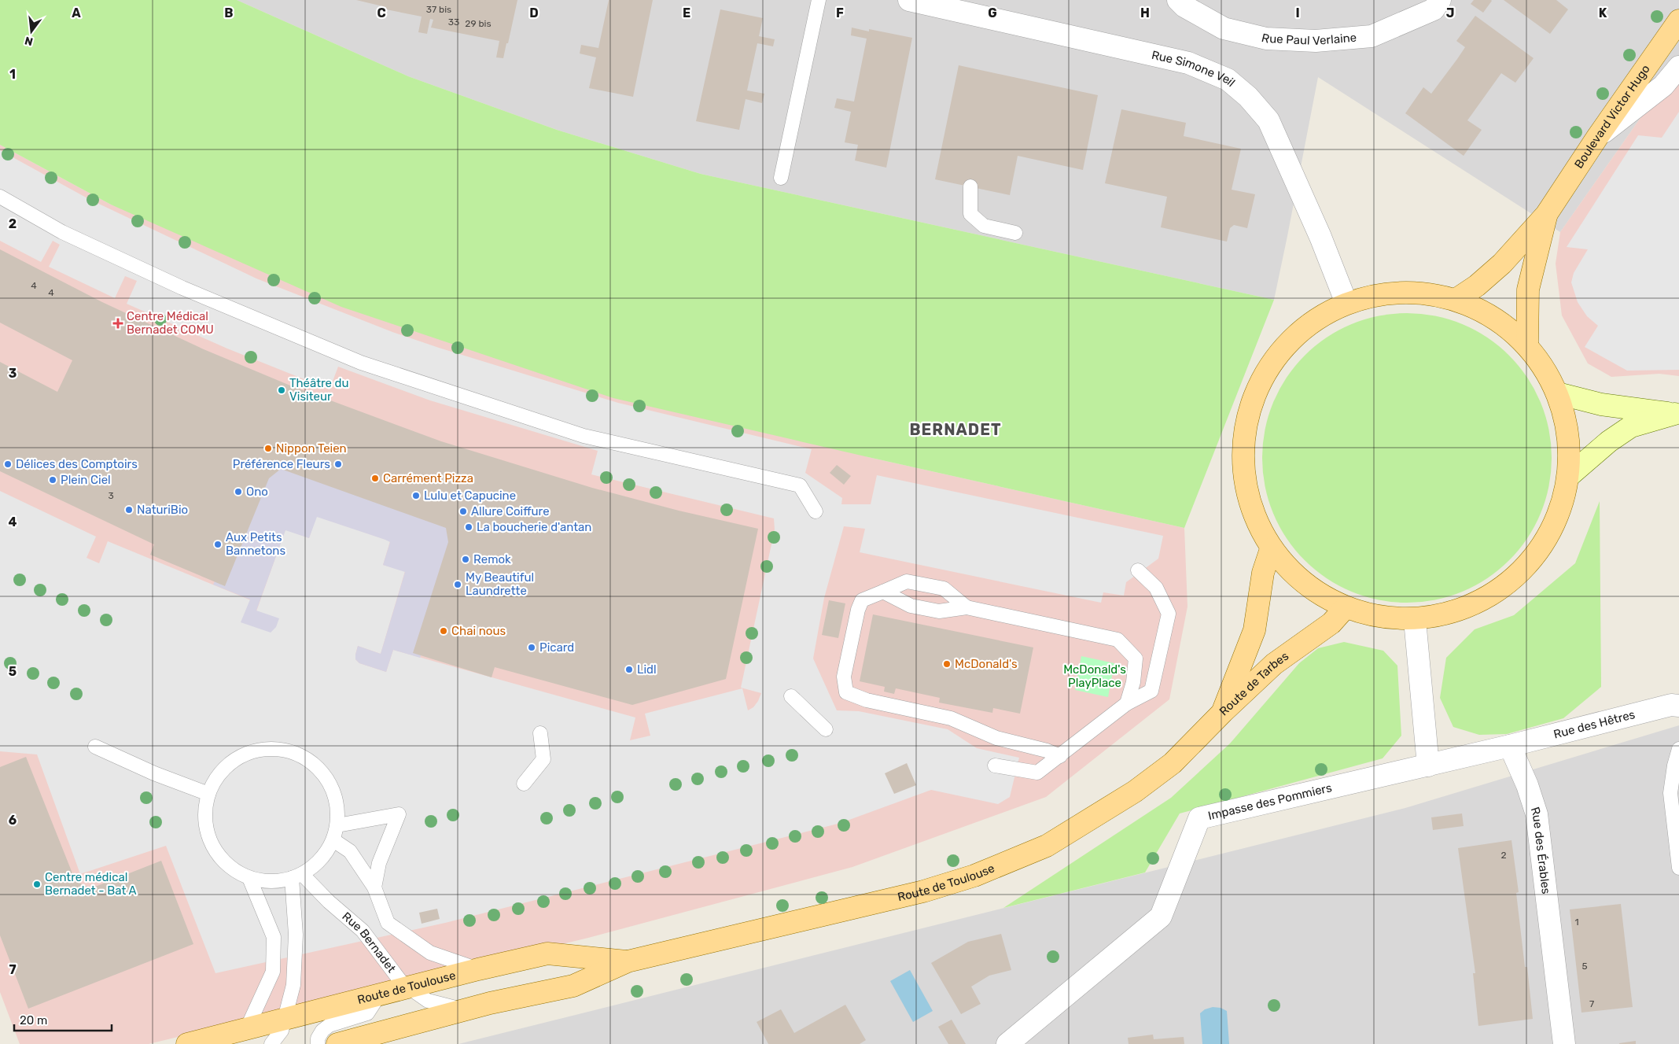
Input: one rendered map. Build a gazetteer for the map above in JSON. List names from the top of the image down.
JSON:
{
  "streets": {
    "main road": ["Boulevard Victor Hugo", "Route de Tarbes", "Route de Toulouse"],
    "street": [
      "Rue Paul Verlaine",
      "Rue Simone Veil",
      "Rue des Hêtres",
      "Impasse des Pommiers",
      "Rue des Érables"
    ],
    "lane": ["Rue Bernadet"]
  },
  "crossings": [
    ["Route de Tarbes", "Route de Toulouse"],
    ["Rue des Hêtres", "Rue des Érables"],
    ["Route de Toulouse", "Rue Bernadet"]
  ],
  "districts": ["BERNADET"],
  "parks": ["McDonald's PlayPlace"],
  "places": {
    "health": ["Centre Médical Bernadet COMU"],
    "other": [
      "Théâtre du Visiteur",
      "Nippon Teien",
      "Délices des Comptoirs",
      "Préférence Fleurs",
      "Carrément Pizza",
      "Plein Ciel",
      "Ono",
      "Lulu et Capucine",
      "NaturiBio",
      "Allure Coiffure",
      "La boucherie d'antan",
      "Aux Petits Bannetons",
      "Remok",
      "My Beautiful Laundrette",
      "Chai nous",
      "Picard",
      "McDonald's",
      "Lidl",
      "Centre médical Bernadet - Bat A"
    ]
  },
  "house_numbers": [
    "37 bis",
    "33",
    "29 bis",
    "4",
    "4",
    "3",
    "2",
    "1",
    "5",
    "7"
  ],
  "scale_bar": "20 m",
  "north": "bottom",
  "grid": {
    "columns": [
      "A",
      "B",
      "C",
      "D",
      "E",
      "F",
      "G",
      "H",
      "I",
      "J",
      "K"
    ],
    "rows": [
      "1",
      "2",
      "3",
      "4",
      "5",
      "6",
      "7"
    ]
  }
}
